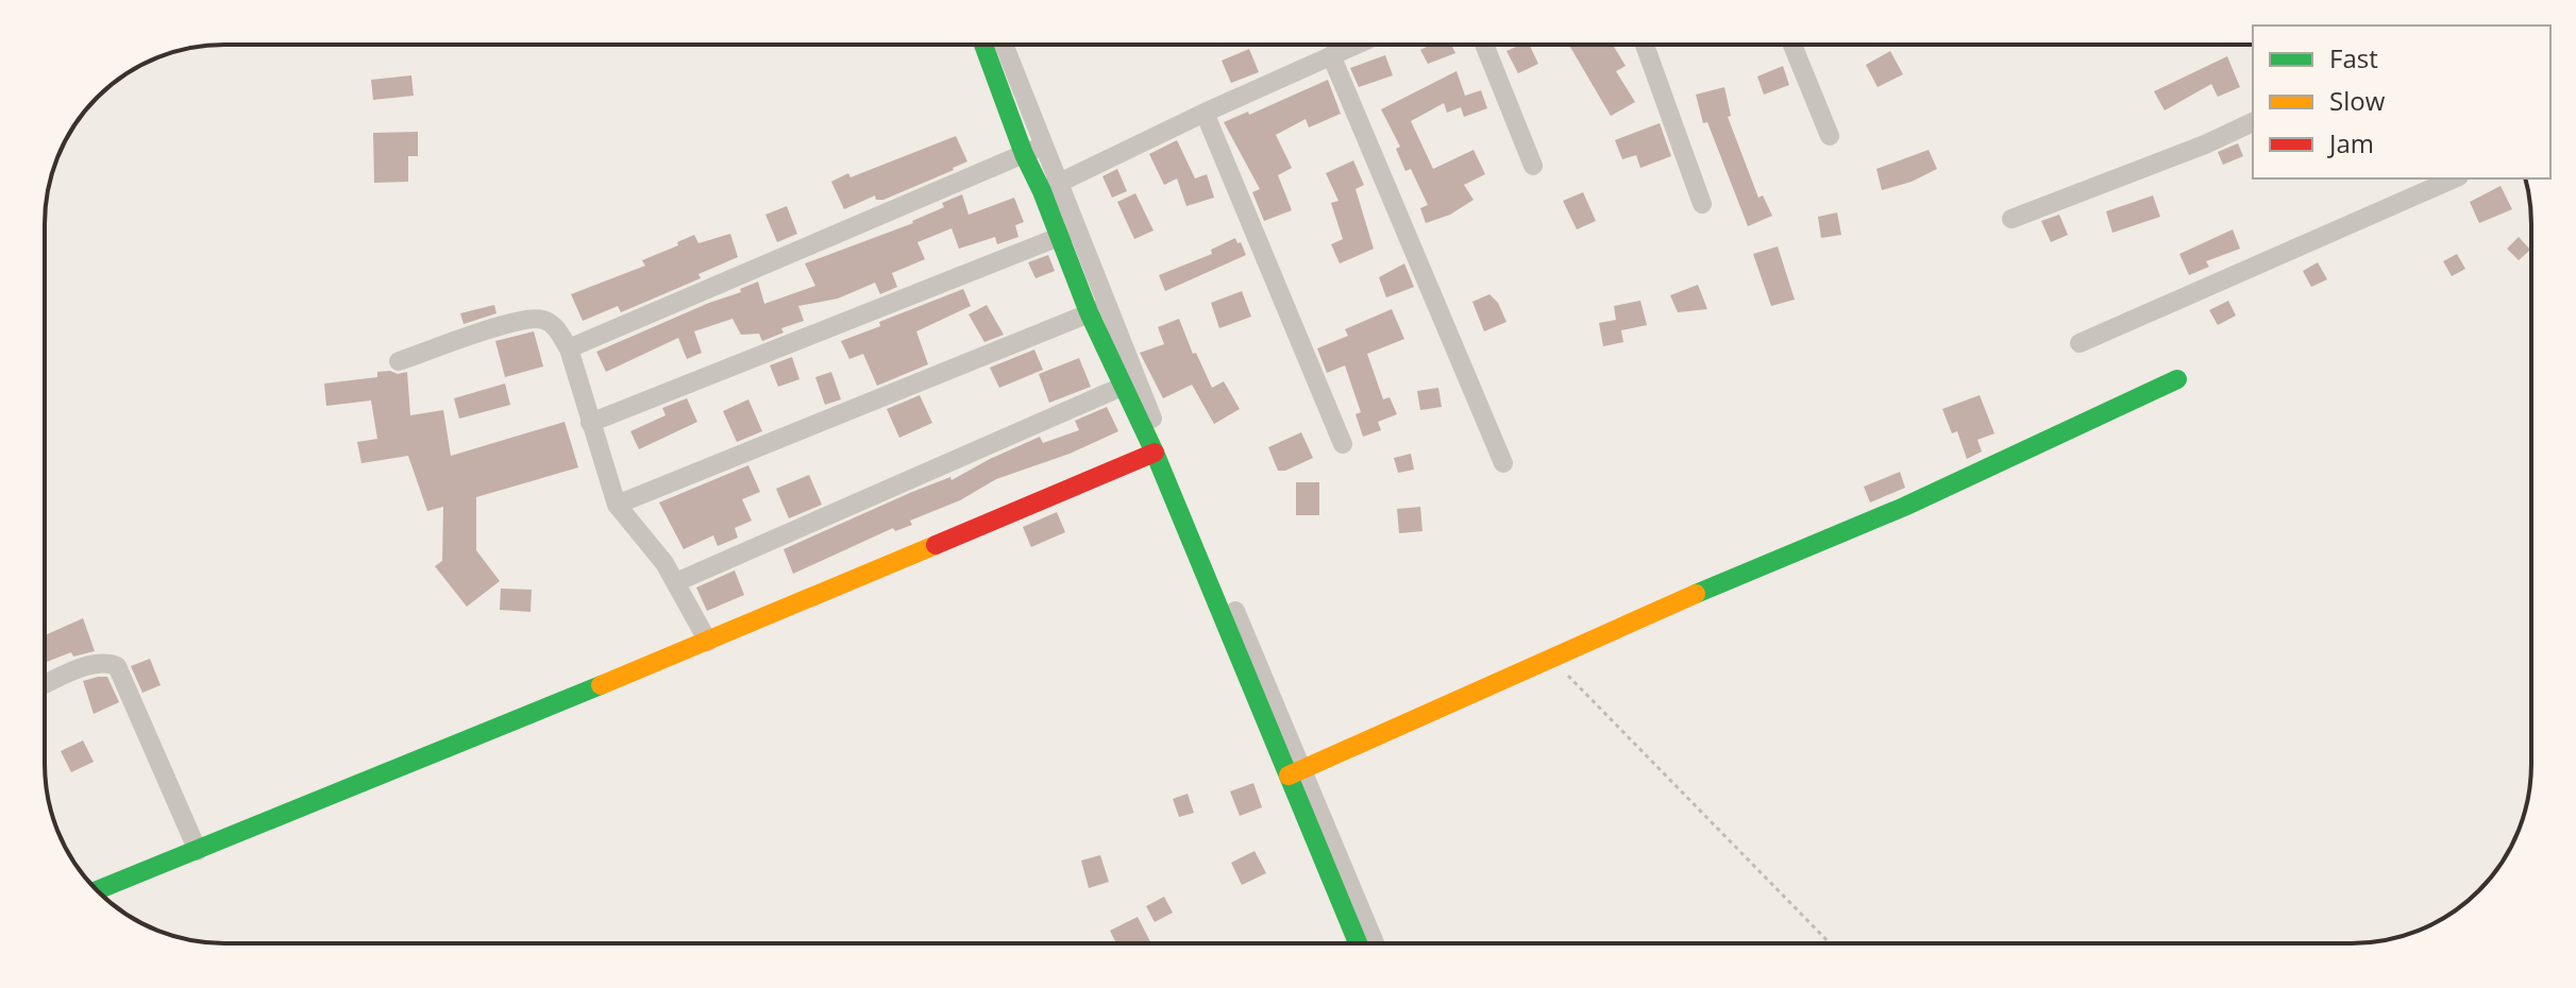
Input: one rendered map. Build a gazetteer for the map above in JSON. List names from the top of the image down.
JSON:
{
  "legend": ["Fast", "Slow", "Jam"]
}
